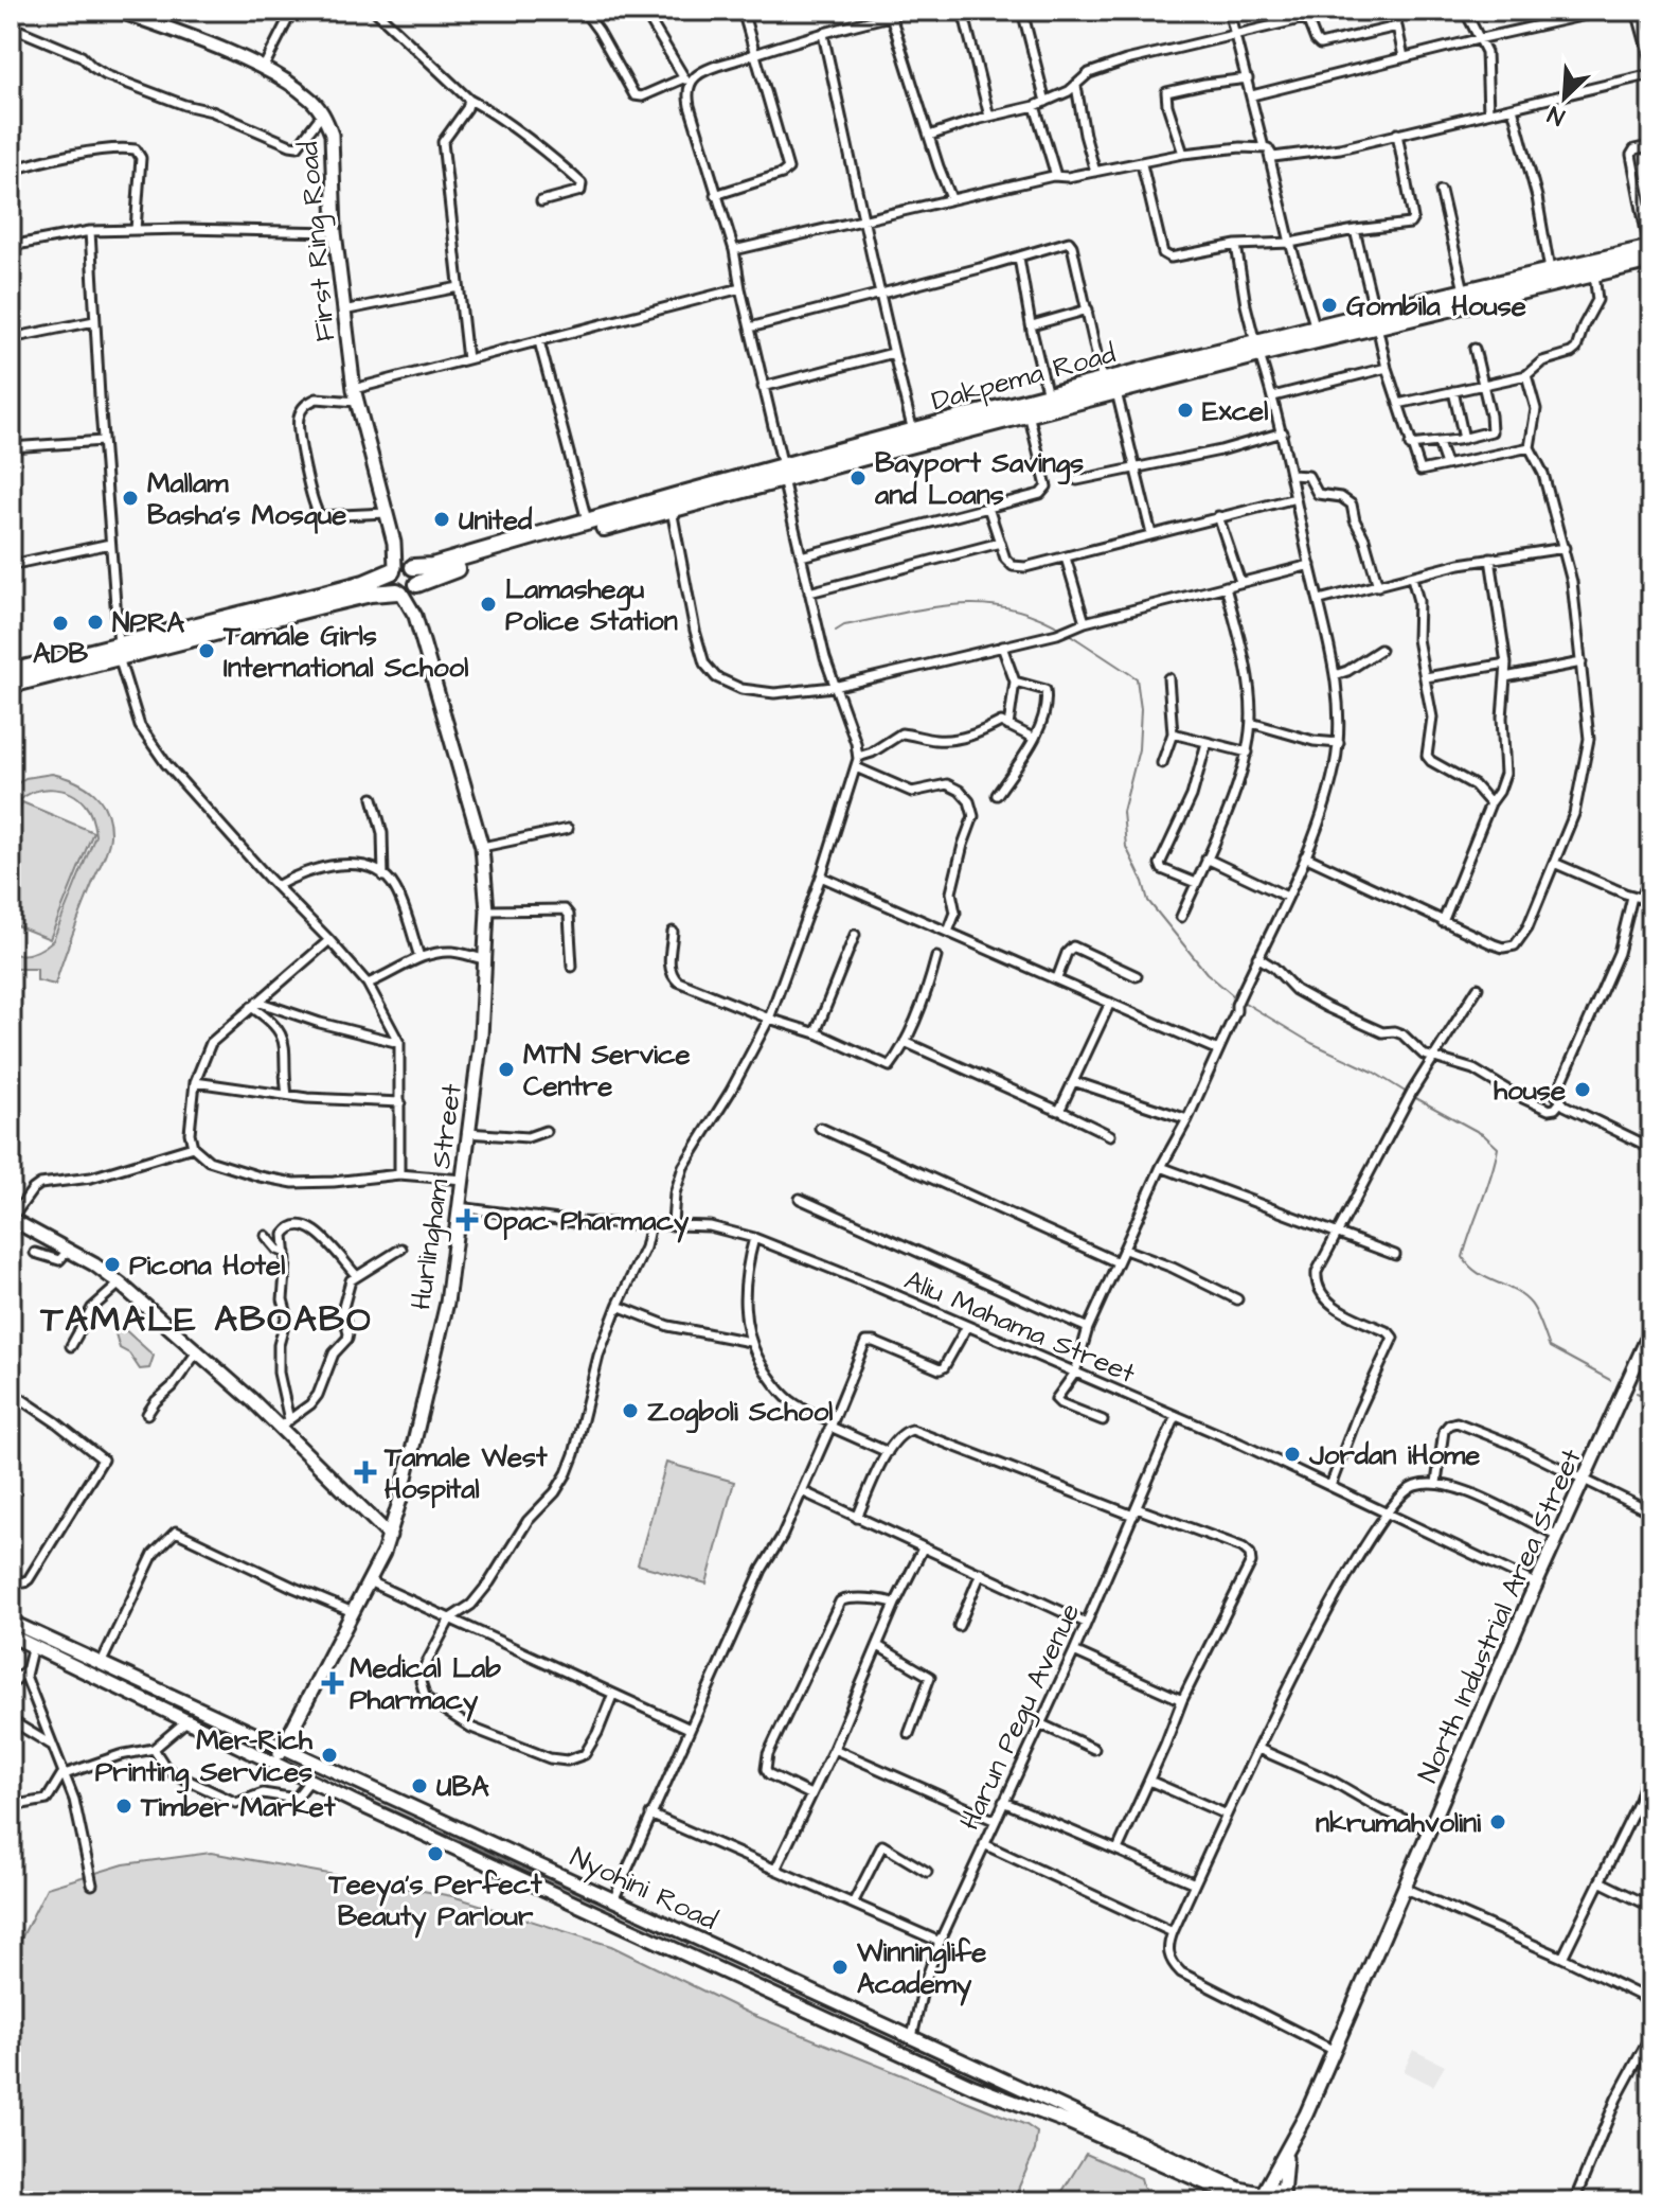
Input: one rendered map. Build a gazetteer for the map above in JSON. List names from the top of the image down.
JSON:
{
  "streets": {
    "highway": ["Dakpema Road"],
    "main road": [
      "First Ring Road",
      "Hurlingham Street",
      "North Industrial Area Street",
      "Nyohini Road"
    ],
    "street": ["Aliu Mahama Street", "Harun Pegu Avenue"]
  },
  "crossings": [
    ["First Ring Road", "Dakpema Road"],
    ["Dakpema Road", "Hurlingham Street"],
    ["Hurlingham Street", "Aliu Mahama Street"],
    ["Hurlingham Street", "Nyohini Road"],
    ["Aliu Mahama Street", "North Industrial Area Street"],
    ["Aliu Mahama Street", "Harun Pegu Avenue"],
    ["North Industrial Area Street", "Nyohini Road"],
    ["Harun Pegu Avenue", "Nyohini Road"]
  ],
  "districts": ["TAMALE ABOABO"],
  "places": {
    "other": [
      "Gombila House",
      "Excel",
      "Bayport Savings and Loans",
      "Mallam Basha's Mosque",
      "United",
      "Lamashegu Police Station",
      "NPRA",
      "ADB",
      "Tamale Girls International School",
      "MTN Service Centre",
      "house",
      "Picona Hotel",
      "Zogboli School",
      "Jordan iHome",
      "Mer-Rich Printing Services",
      "UBA",
      "Timber Market",
      "nkrumahvolini",
      "Teeya's Perfect Beauty Parlour",
      "Winninglife Academy"
    ],
    "health": ["Opac Pharmacy", "Tamale West Hospital", "Medical Lab Pharmacy"]
  },
  "north": "bottom left"
}
